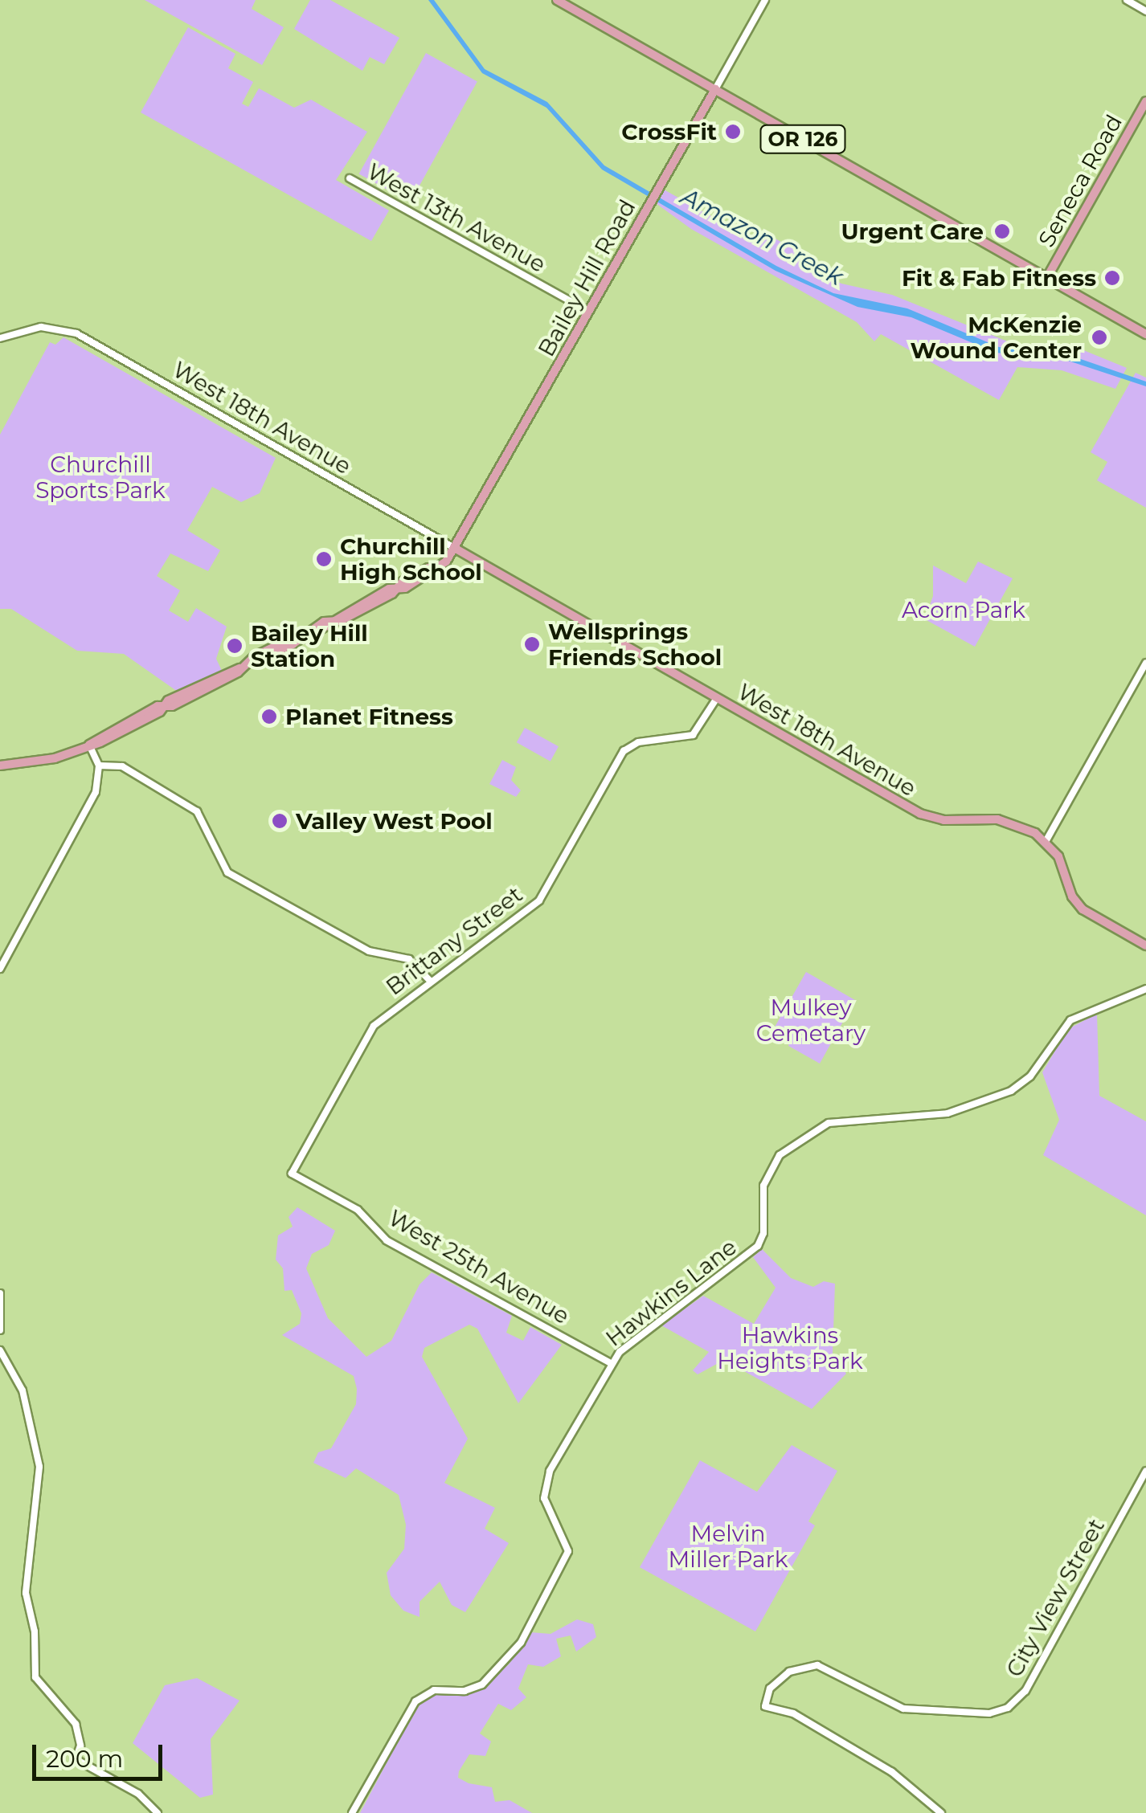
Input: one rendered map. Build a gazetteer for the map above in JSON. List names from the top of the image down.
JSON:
{
  "streets": {
    "main road": [
      "OR 126",
      "Seneca Road",
      "Bailey Hill Road",
      "West 18th Avenue"
    ],
    "street": [
      "West 13th Avenue",
      "Brittany Street",
      "West 25th Avenue",
      "Hawkins Lane",
      "City View Street"
    ]
  },
  "crossings": [
    ["OR 126", "Seneca Road"],
    ["OR 126", "Bailey Hill Road"],
    ["West 13th Avenue", "Bailey Hill Road"],
    ["Bailey Hill Road", "West 18th Avenue"],
    ["West 18th Avenue", "Brittany Street"],
    ["Brittany Street", "West 25th Avenue"],
    ["West 25th Avenue", "Hawkins Lane"]
  ],
  "water": ["Amazon Creek"],
  "parks": [
    "Churchill Sports Park",
    "Acorn Park",
    "Mulkey Cemetary",
    "Hawkins Heights Park",
    "Melvin Miller Park"
  ],
  "places": [
    "CrossFit",
    "Urgent Care",
    "Fit & Fab Fitness",
    "McKenzie Wound Center",
    "Churchill High School",
    "Wellsprings Friends School",
    "Bailey Hill Station",
    "Planet Fitness",
    "Valley West Pool"
  ],
  "scale_bar": "200 m"
}
